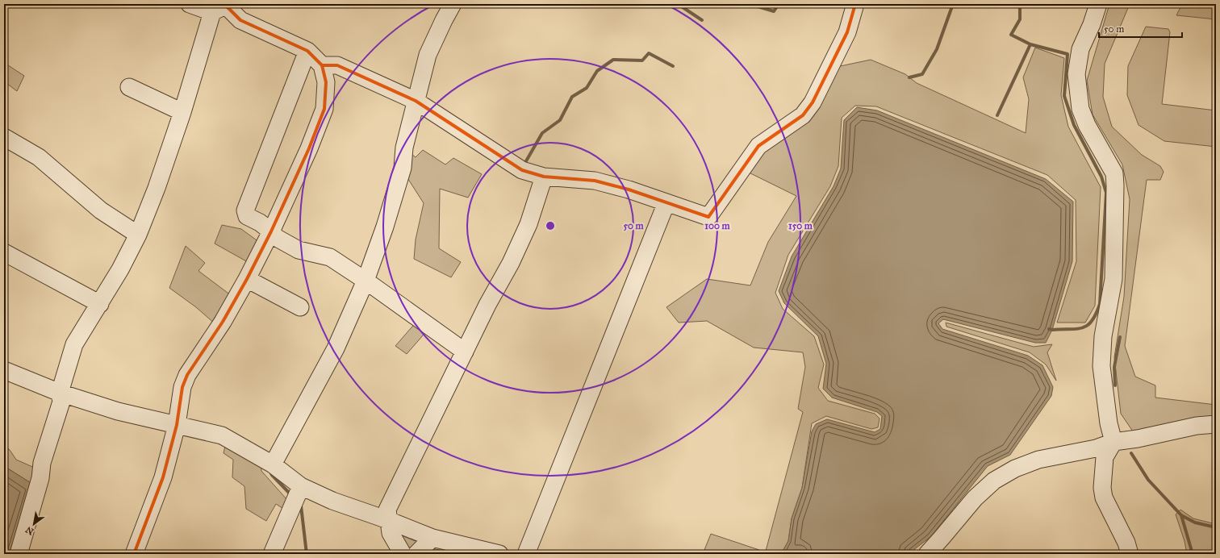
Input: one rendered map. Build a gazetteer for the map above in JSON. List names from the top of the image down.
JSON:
{
  "scale_bar": "50 m",
  "north": "bottom left",
  "rings": ["50 m", "100 m", "150 m"]
}
